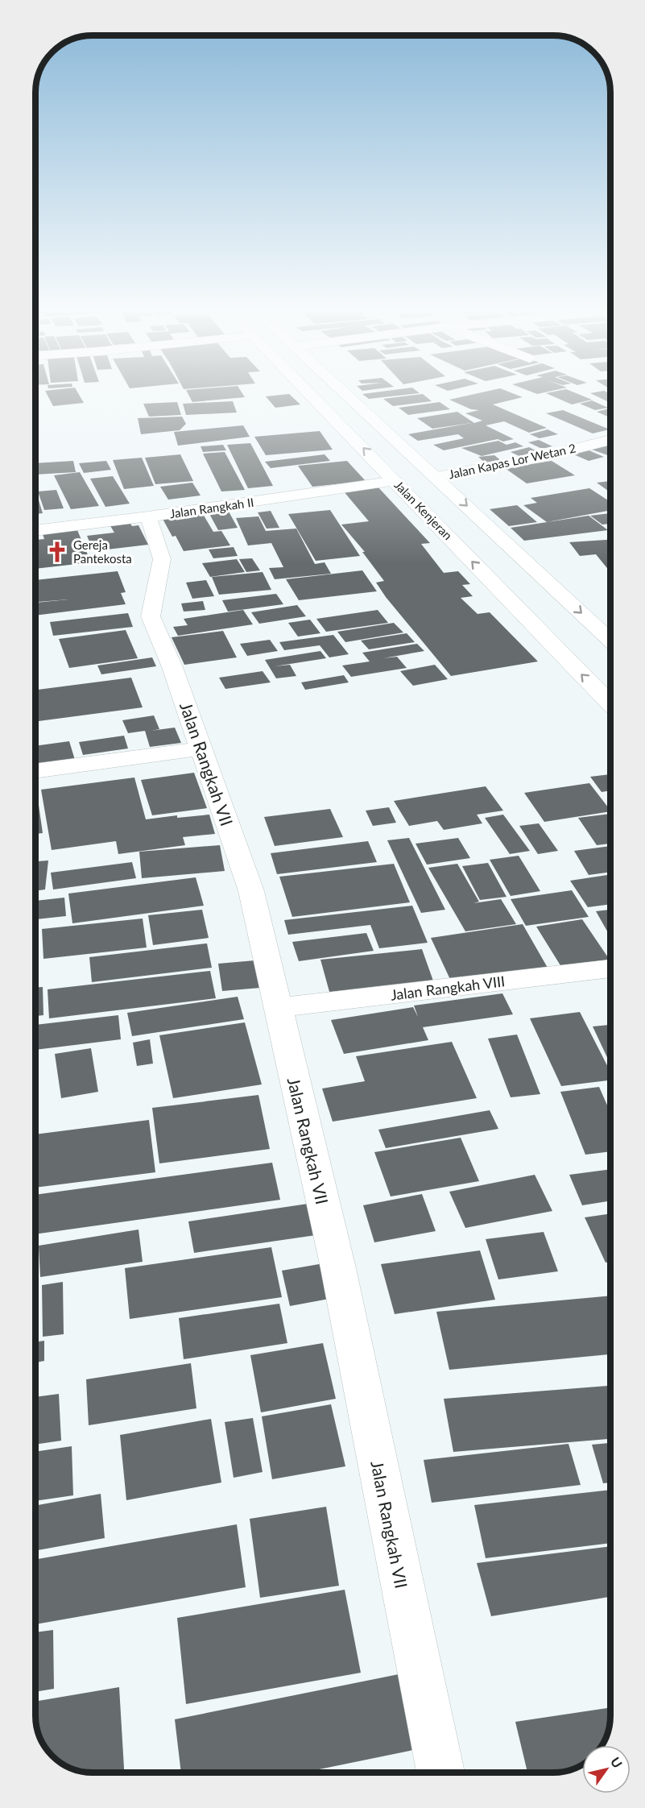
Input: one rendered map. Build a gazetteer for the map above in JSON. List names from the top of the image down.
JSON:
{
  "streets": {
    "main road": [
      "Jalan Kapas Lor Wetan 2",
      "Jalan Rangkah II",
      "Jalan Kenjeran",
      "Jalan Rangkah VII",
      "Jalan Rangkah VIII"
    ]
  },
  "crossings": [
    ["Jalan Rangkah II", "Jalan Kenjeran"],
    ["Jalan Rangkah II", "Jalan Rangkah VII"],
    ["Jalan Rangkah VII", "Jalan Rangkah VIII"]
  ],
  "places": {
    "church": ["Gereja Pantekosta"]
  },
  "north": "top right"
}
